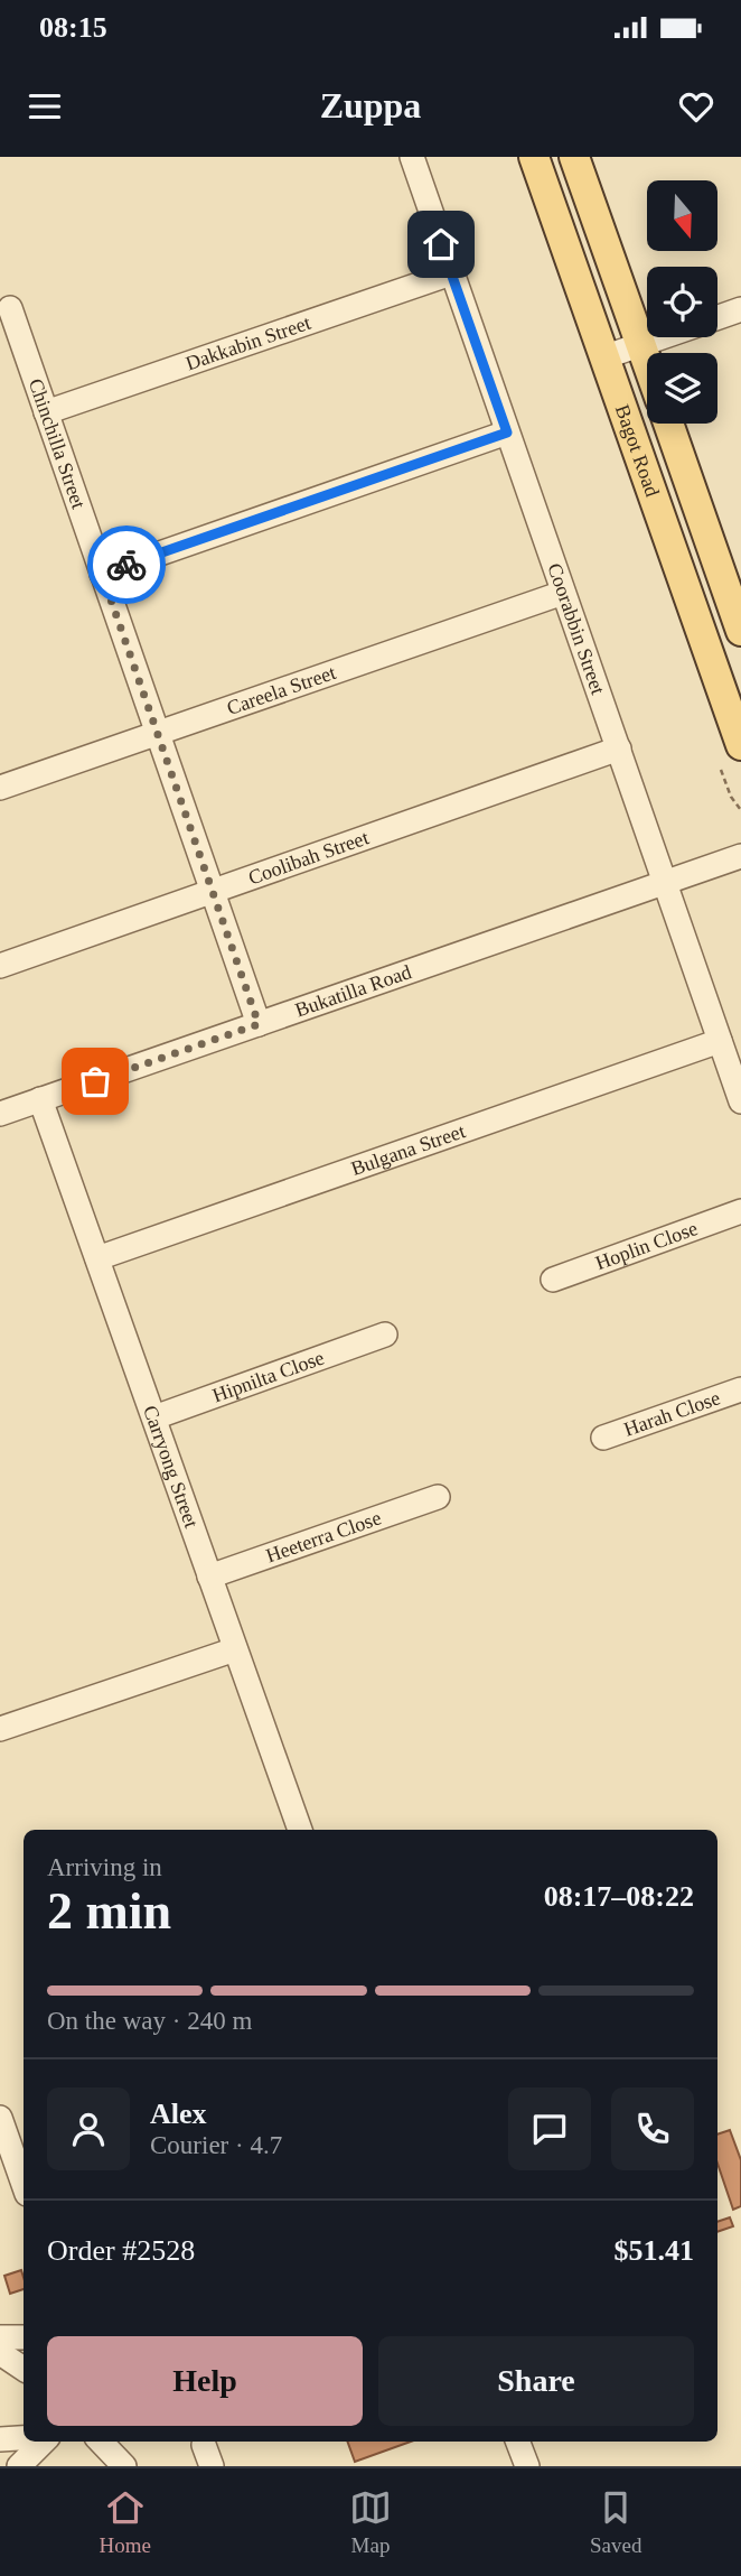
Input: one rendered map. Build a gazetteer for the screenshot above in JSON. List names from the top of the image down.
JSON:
{
  "streets": {
    "main road": ["Bagot Road"],
    "street": [
      "Dakkabin Street",
      "Chinchilla Street",
      "Coorabbin Street",
      "Careela Street",
      "Coolibah Street",
      "Bukatilla Road",
      "Bulgana Street",
      "Hoplin Close",
      "Hipnilta Close",
      "Harah Close",
      "Carryong Street",
      "Heeterra Close"
    ]
  },
  "crossings": [
    ["Dakkabin Street", "Chinchilla Street"],
    ["Dakkabin Street", "Coorabbin Street"],
    ["Chinchilla Street", "Careela Street"],
    ["Chinchilla Street", "Coolibah Street"],
    ["Chinchilla Street", "Bukatilla Road"],
    ["Coorabbin Street", "Careela Street"],
    ["Coorabbin Street", "Coolibah Street"],
    ["Coorabbin Street", "Bukatilla Road"],
    ["Coorabbin Street", "Bulgana Street"],
    ["Bukatilla Road", "Carryong Street"],
    ["Bulgana Street", "Carryong Street"],
    ["Hipnilta Close", "Carryong Street"],
    ["Carryong Street", "Heeterra Close"]
  ],
  "north": "bottom",
  "page": {
    "status": "08:15",
    "header": "Zuppa",
    "heading": ["2 min", "Arriving in", "08:17–08:22"],
    "panel": [
      "Alex",
      "Courier · 4.7",
      "Order #2528",
      "$51.41"
    ],
    "bar": "On the way · 240 m",
    "buttons": ["Help", "Share"],
    "tabs": ["Home", "Map", "Saved"]
  }
}
